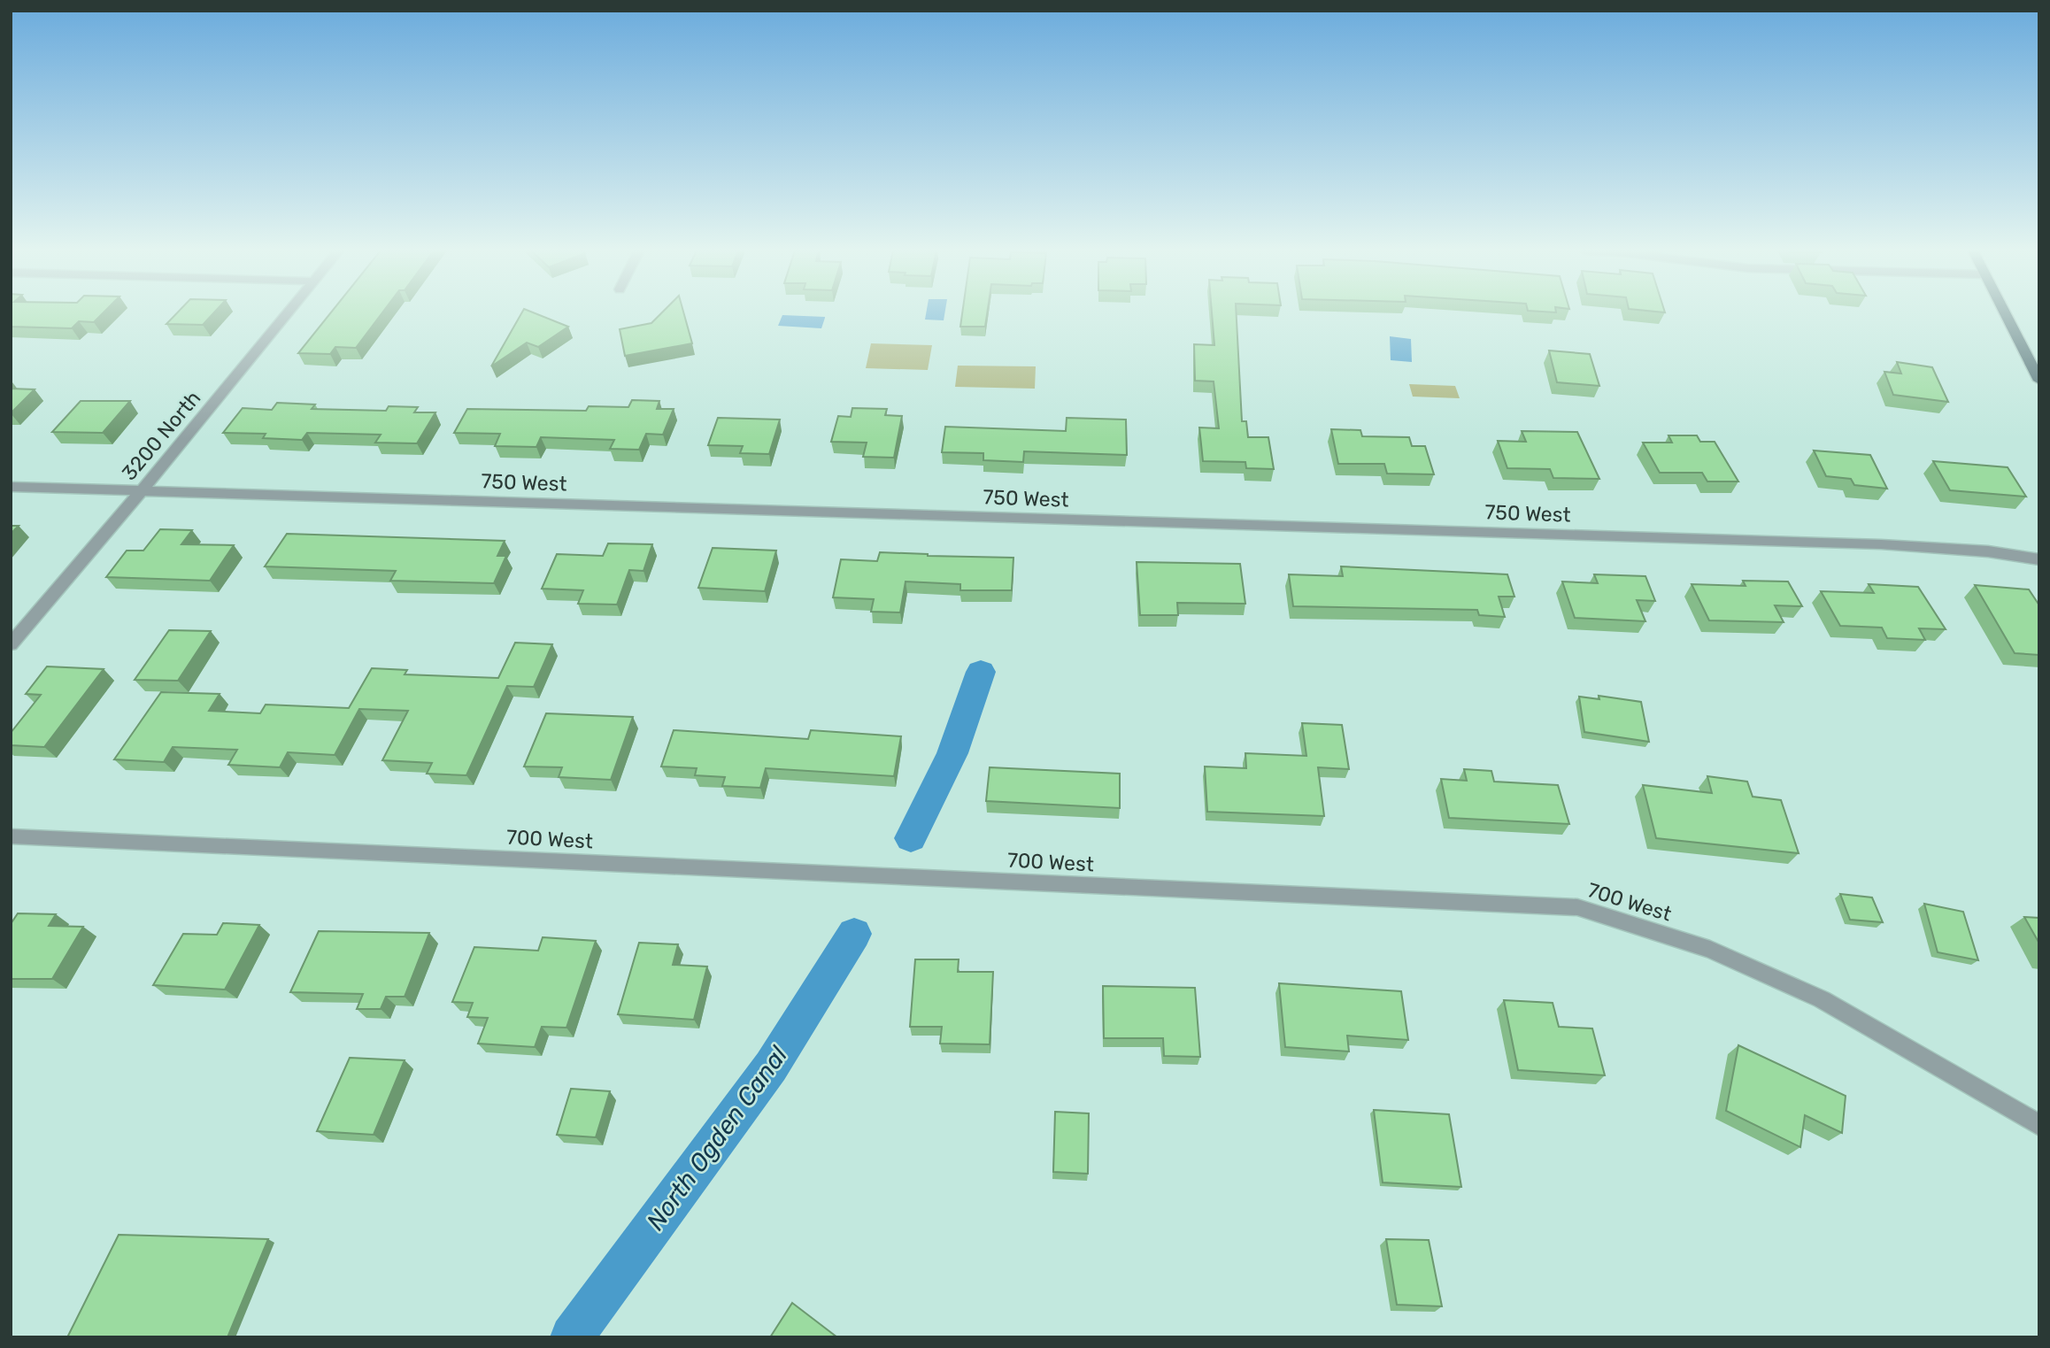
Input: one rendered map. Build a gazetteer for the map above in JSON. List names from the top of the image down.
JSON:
{
  "streets": {
    "street": ["3200 North", "750 West", "700 West"]
  },
  "crossings": [
    ["3200 North", "750 West"]
  ],
  "water": ["North Ogden Canal"]
}
